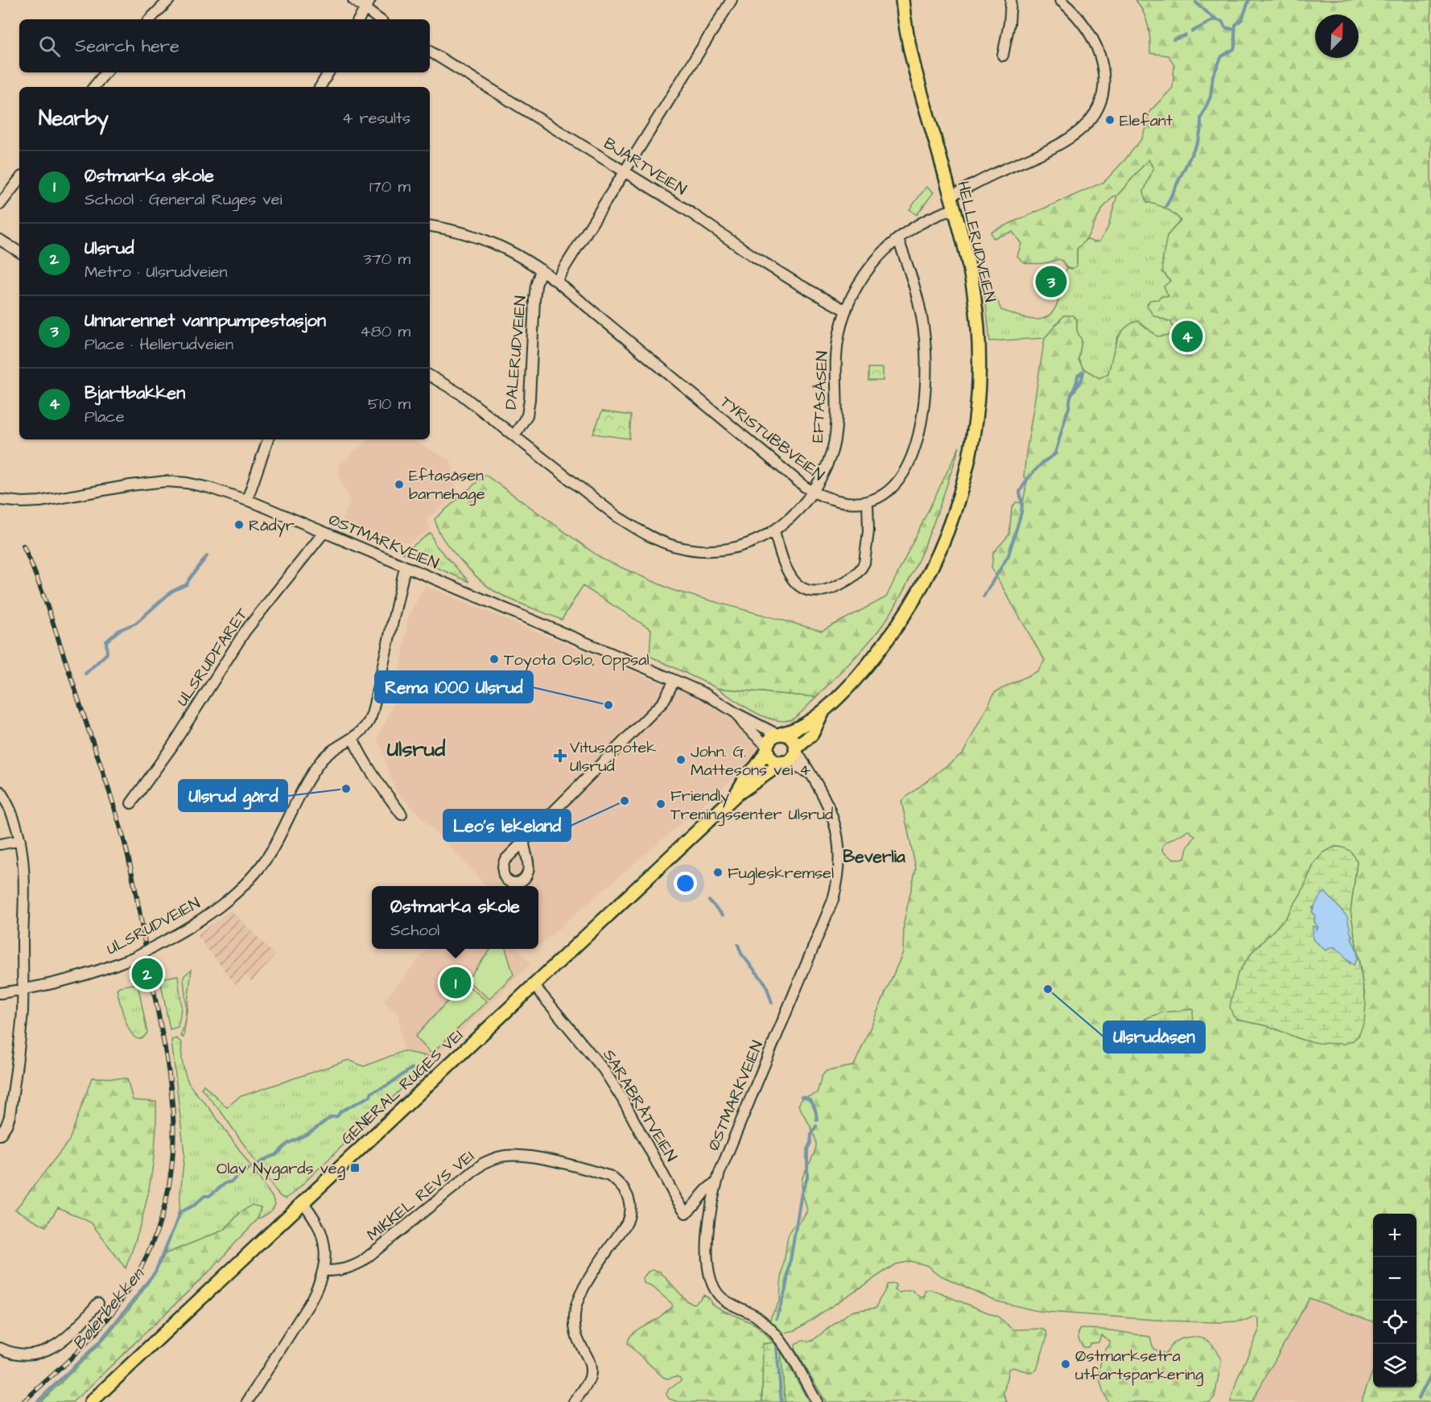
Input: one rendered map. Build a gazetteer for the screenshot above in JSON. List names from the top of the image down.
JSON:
{
  "streets": {
    "main road": ["HELLERUDVEIEN", "GENERAL RUGES VEI"],
    "street": [
      "BJARTVEIEN",
      "DALERUDVEIEN",
      "EFTASÅSEN",
      "TYRISTUBBVEIEN",
      "ØSTMARKVEIEN",
      "ULSRUDFARET",
      "ULSRUDVEIEN",
      "SARABRÅTVEIEN",
      "MIKKEL REVS VEI"
    ]
  },
  "crossings": [
    ["BJARTVEIEN", "EFTASÅSEN"],
    ["HELLERUDVEIEN", "EFTASÅSEN"],
    ["HELLERUDVEIEN", "ØSTMARKVEIEN"],
    ["HELLERUDVEIEN", "GENERAL RUGES VEI"],
    ["DALERUDVEIEN", "EFTASÅSEN"],
    ["DALERUDVEIEN", "TYRISTUBBVEIEN"],
    ["EFTASÅSEN", "TYRISTUBBVEIEN"],
    ["ØSTMARKVEIEN", "ULSRUDFARET"],
    ["ØSTMARKVEIEN", "ULSRUDVEIEN"],
    ["ØSTMARKVEIEN", "GENERAL RUGES VEI"],
    ["ØSTMARKVEIEN", "SARABRÅTVEIEN"],
    ["GENERAL RUGES VEI", "SARABRÅTVEIEN"]
  ],
  "districts": ["Ulsrud", "Beverlia"],
  "water": ["Bølerbekken"],
  "places": {
    "other": [
      "Elefant",
      "Eftasåsen barnehage",
      "Rådyr",
      "Toyota Oslo, Oppsal",
      "Rema 1000 Ulsrud",
      "John. G. Mattesons vei 4",
      "Ulsrud gård",
      "Leo's lekeland",
      "Friendly Treningssenter Ulsrud",
      "Fugleskremsel",
      "Ulsrudåsen",
      "Østmarksetra utfartsparkering"
    ],
    "health": ["Vitusapotek Ulsrud"],
    "transit": ["Olav Nygards veg"]
  },
  "north": "top right",
  "page": {
    "search": "Search here",
    "heading": ["Nearby", "4 results"],
    "list": [
      {
        "mark": "1",
        "name": "Østmarka skole",
        "note": "School · General Ruges vei",
        "value": "170 m"
      },
      {
        "mark": "2",
        "name": "Ulsrud",
        "note": "Metro · Ulsrudveien",
        "value": "370 m"
      },
      {
        "mark": "3",
        "name": "Unnarennet vannpumpestasjon",
        "note": "Place · Hellerudveien",
        "value": "480 m"
      },
      {
        "mark": "4",
        "name": "Bjartbakken",
        "note": "Place",
        "value": "510 m"
      }
    ],
    "pins": [
      "3",
      "4",
      "2",
      "1"
    ],
    "popup": ["Østmarka skole", "School"],
    "map_buttons": ["+", "−"]
  }
}
